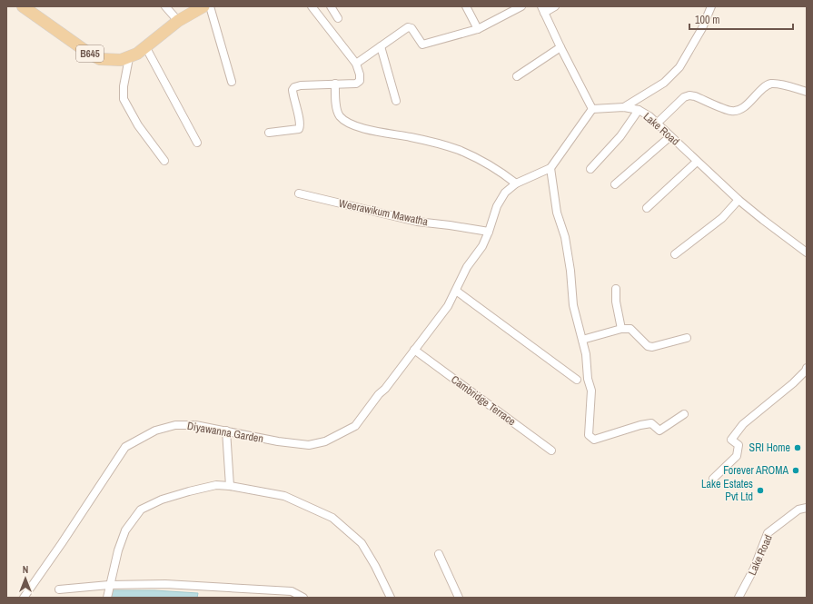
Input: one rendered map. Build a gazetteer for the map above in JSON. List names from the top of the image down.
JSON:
{
  "streets": {
    "main road": ["B645"],
    "street": [
      "Lake Road",
      "Weerawikum Mawatha",
      "Cambridge Terrace",
      "Diyawanna Garden"
    ]
  },
  "crossings": [
    ["Weerawikum Mawatha", "Diyawanna Garden"],
    ["Cambridge Terrace", "Diyawanna Garden"]
  ],
  "places": ["SRI Home", "Forever AROMA", "Lake Estates Pvt Ltd"],
  "scale_bar": "100 m",
  "north": "top"
}
